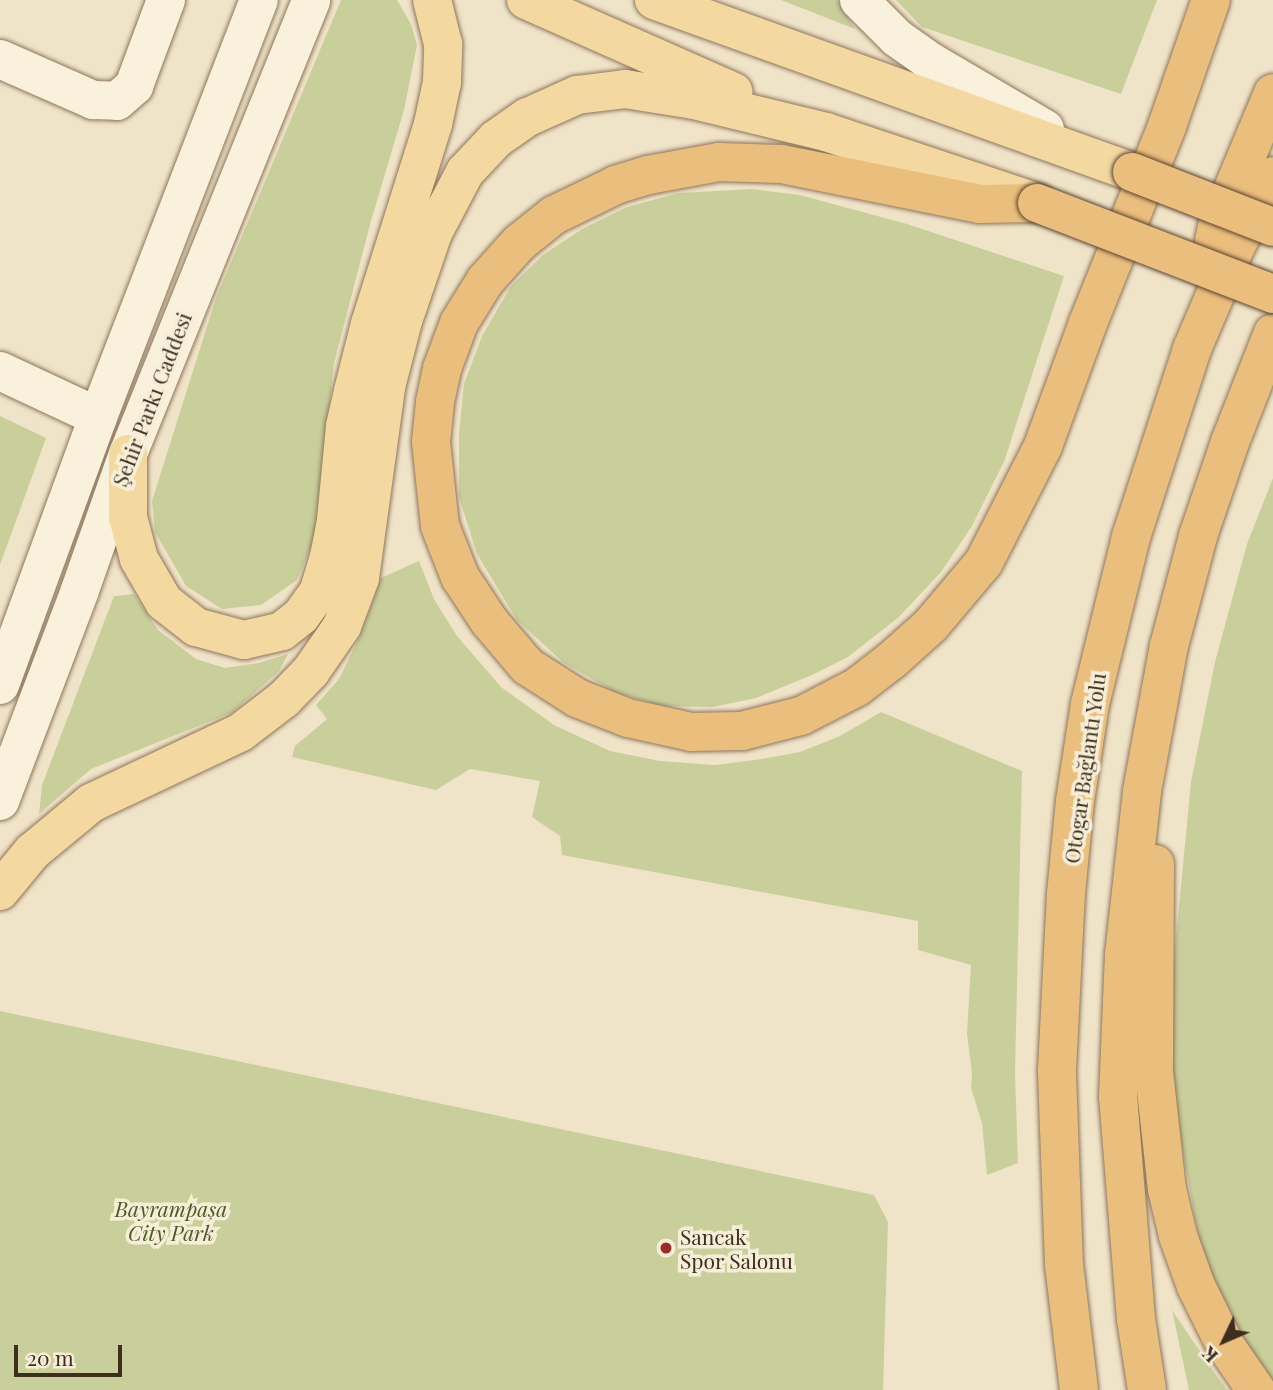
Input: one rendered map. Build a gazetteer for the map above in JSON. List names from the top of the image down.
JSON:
{
  "streets": {
    "highway": ["Otogar Bağlantı Yolu"],
    "main road": ["Şehir Parkı Caddesi"]
  },
  "parks": ["Bayrampaşa City Park"],
  "places": ["Sancak Spor Salonu"],
  "scale_bar": "20 m",
  "north": "bottom left"
}
